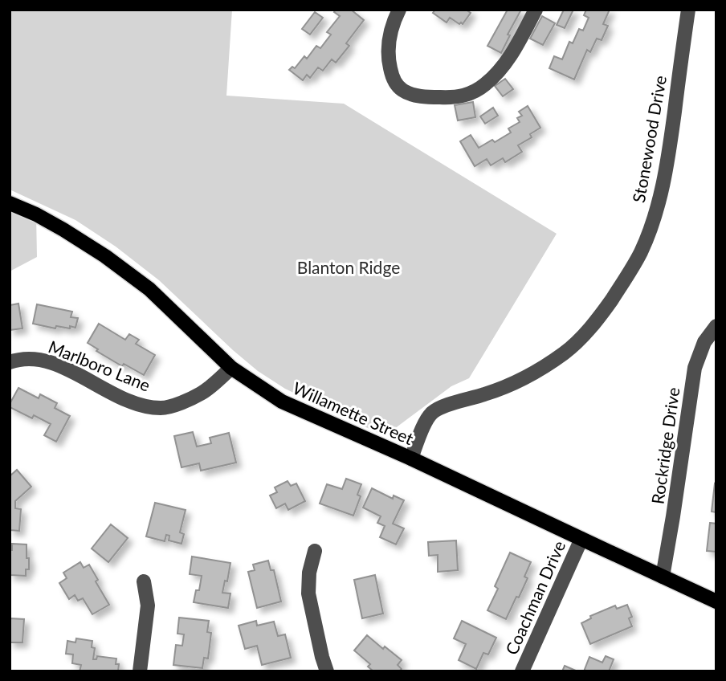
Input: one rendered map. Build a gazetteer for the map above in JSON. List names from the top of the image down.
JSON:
{
  "streets": {
    "main road": ["Willamette Street"],
    "street": [
      "Stonewood Drive",
      "Marlboro Lane",
      "Rockridge Drive",
      "Coachman Drive"
    ]
  },
  "crossings": [
    ["Stonewood Drive", "Willamette Street"],
    ["Marlboro Lane", "Willamette Street"],
    ["Willamette Street", "Rockridge Drive"],
    ["Willamette Street", "Coachman Drive"]
  ],
  "parks": ["Blanton Ridge"]
}
